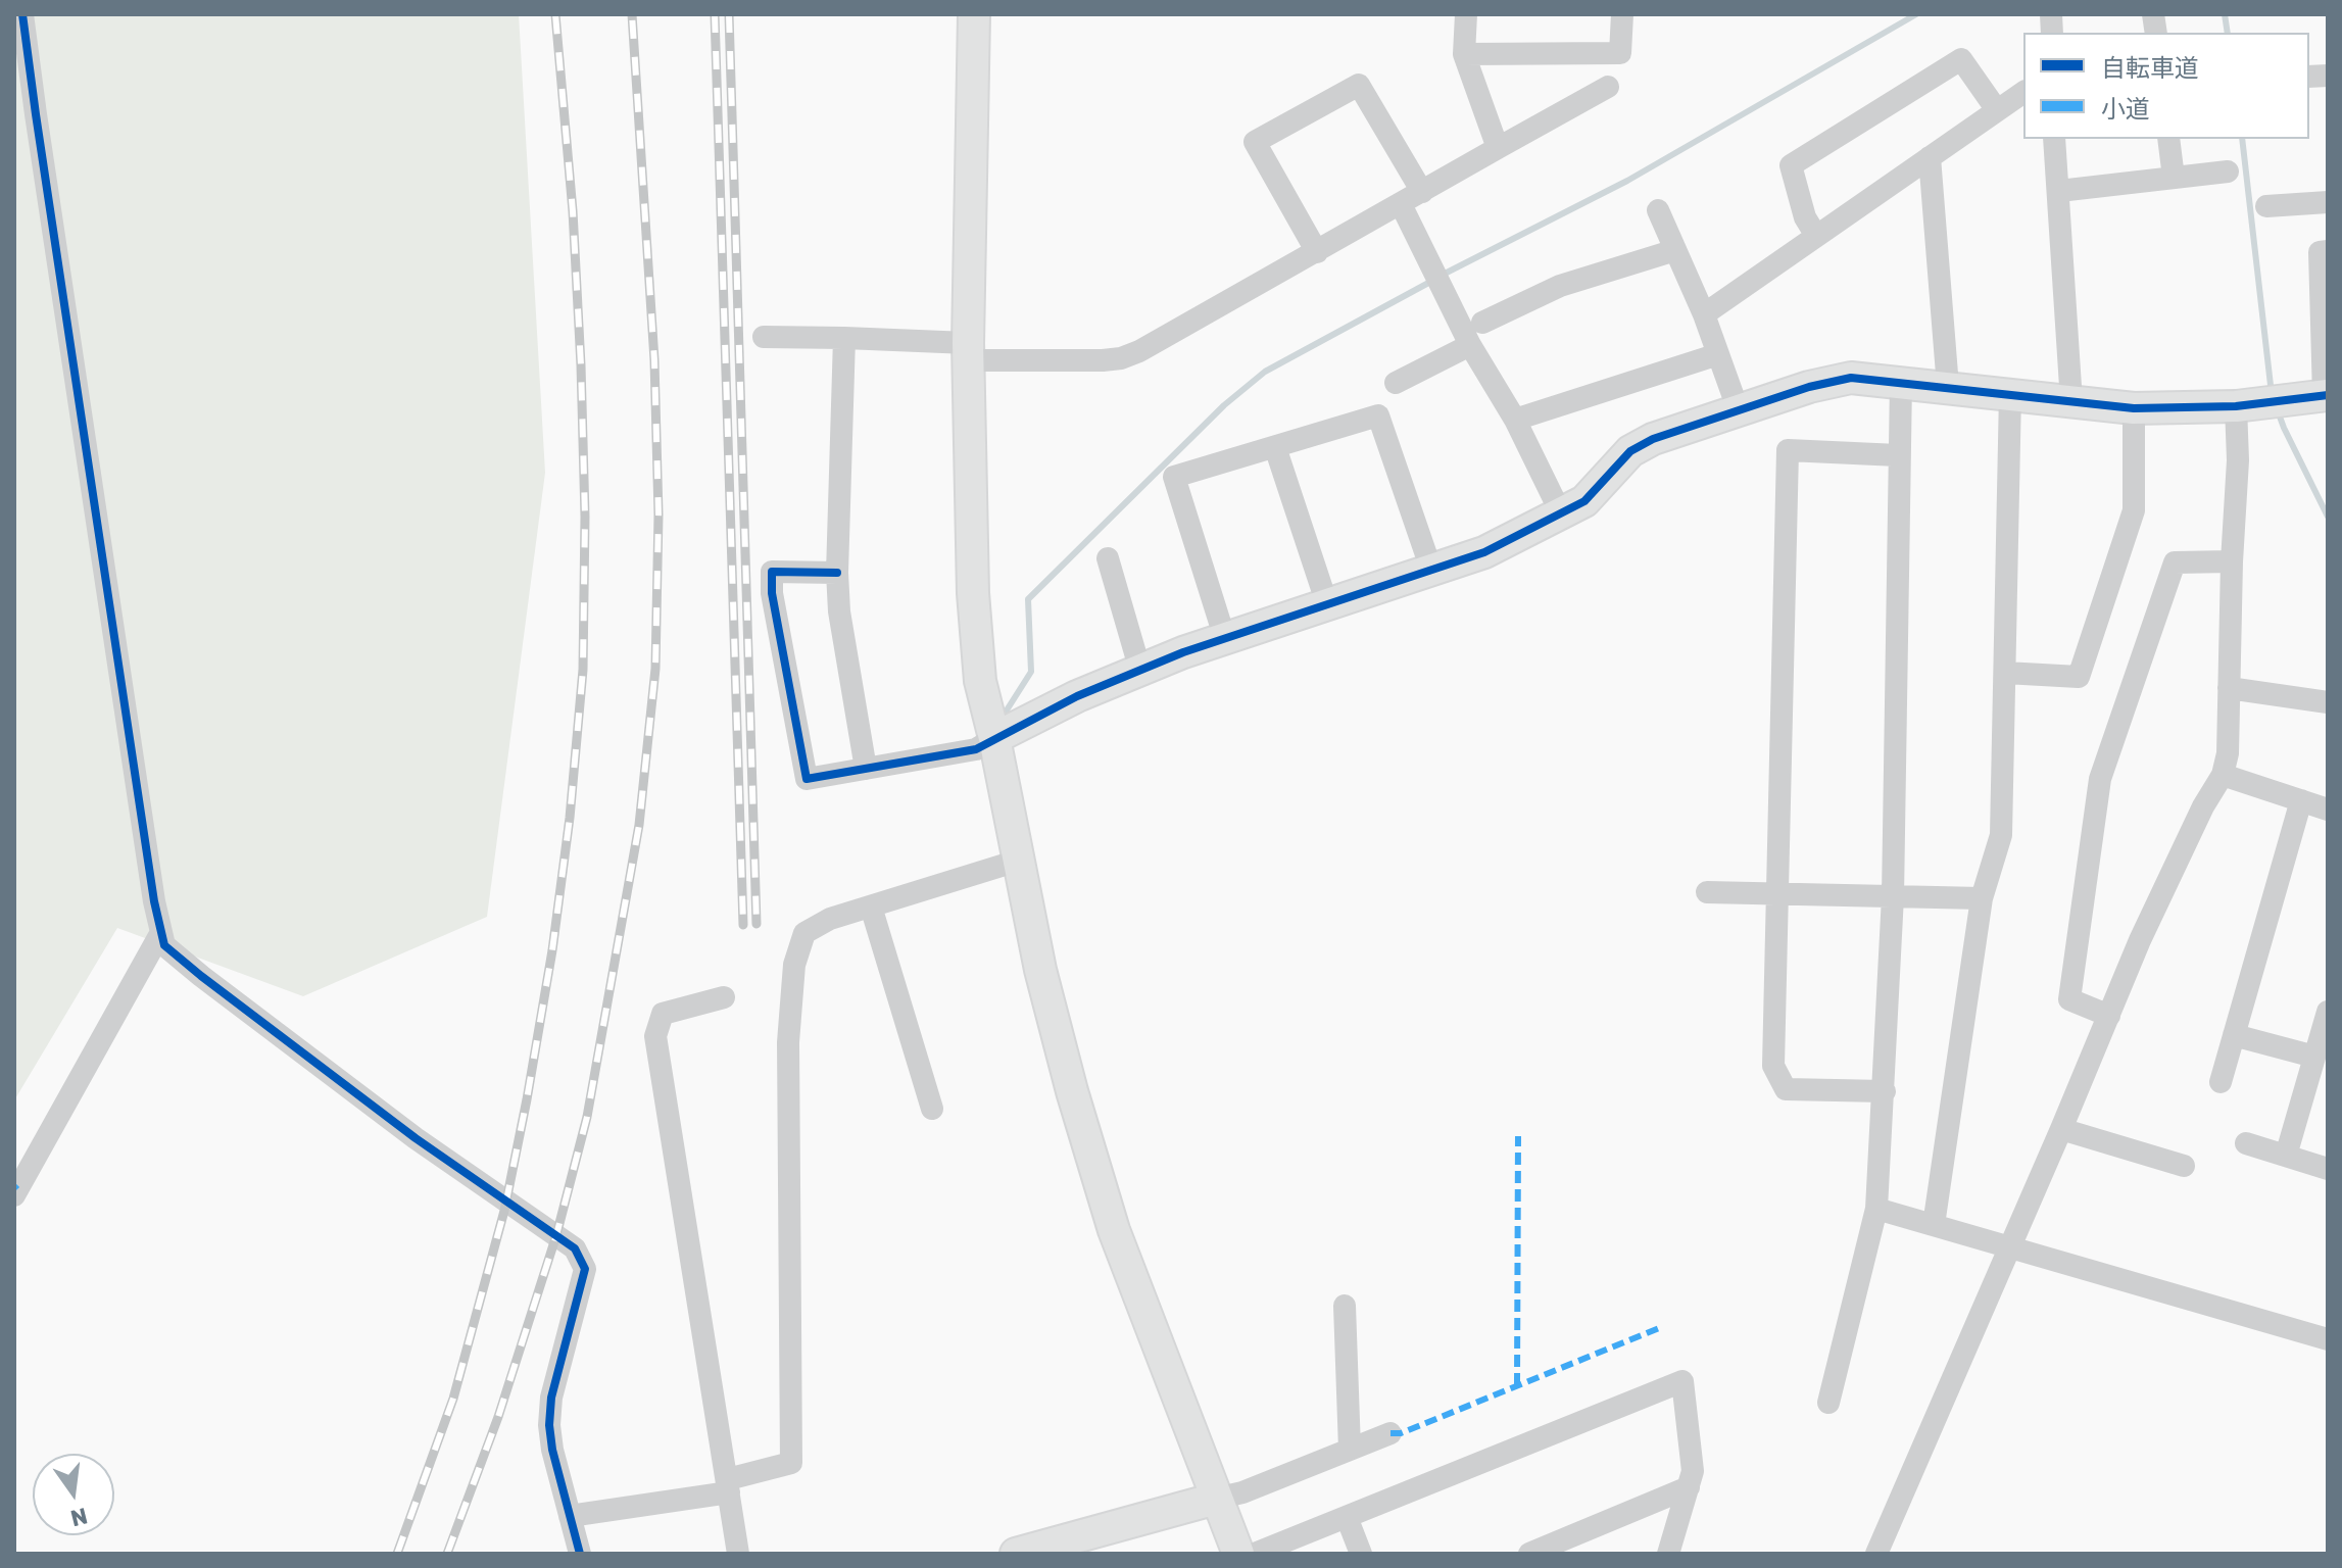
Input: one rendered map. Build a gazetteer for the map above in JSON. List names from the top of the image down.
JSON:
{
  "legend": ["自転車道", "小道"],
  "north": "bottom"
}
